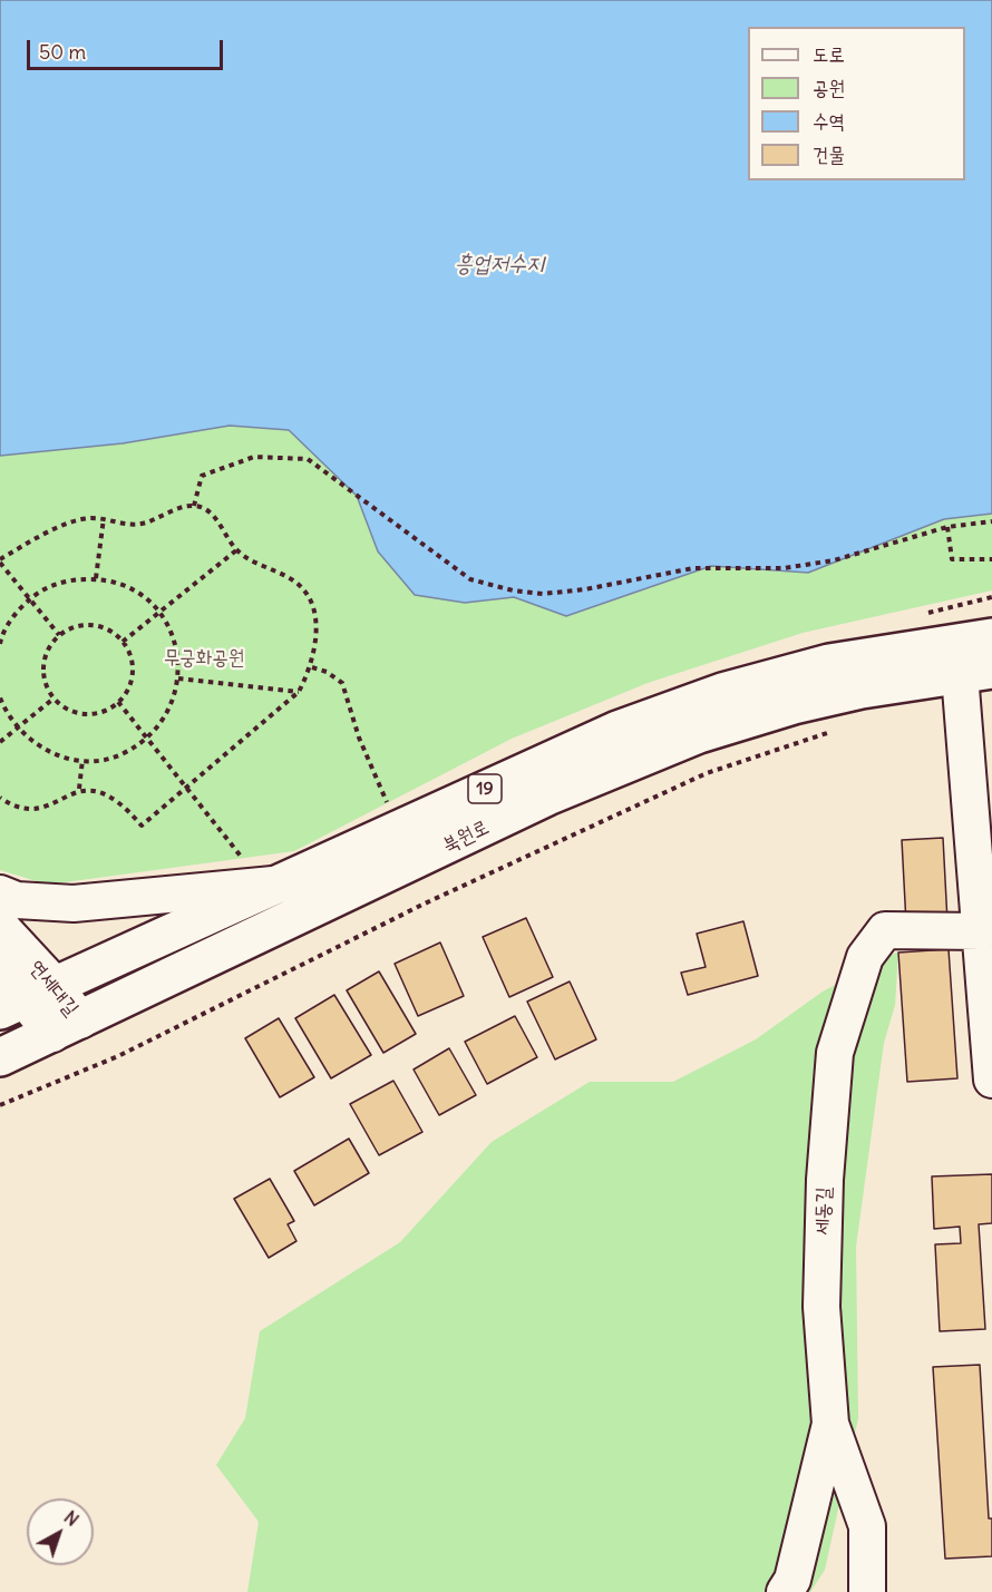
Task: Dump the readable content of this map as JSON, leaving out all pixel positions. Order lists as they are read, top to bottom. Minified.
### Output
{"streets":{"main road":["19","북원로"],"street":["연세대길","세동길"]},"crossings":[["북원로","연세대길"]],"water":["흥업저수지"],"parks":["무궁화공원"],"legend":["도로","공원","수역","건물"],"scale_bar":"50 m","north":"top right"}
